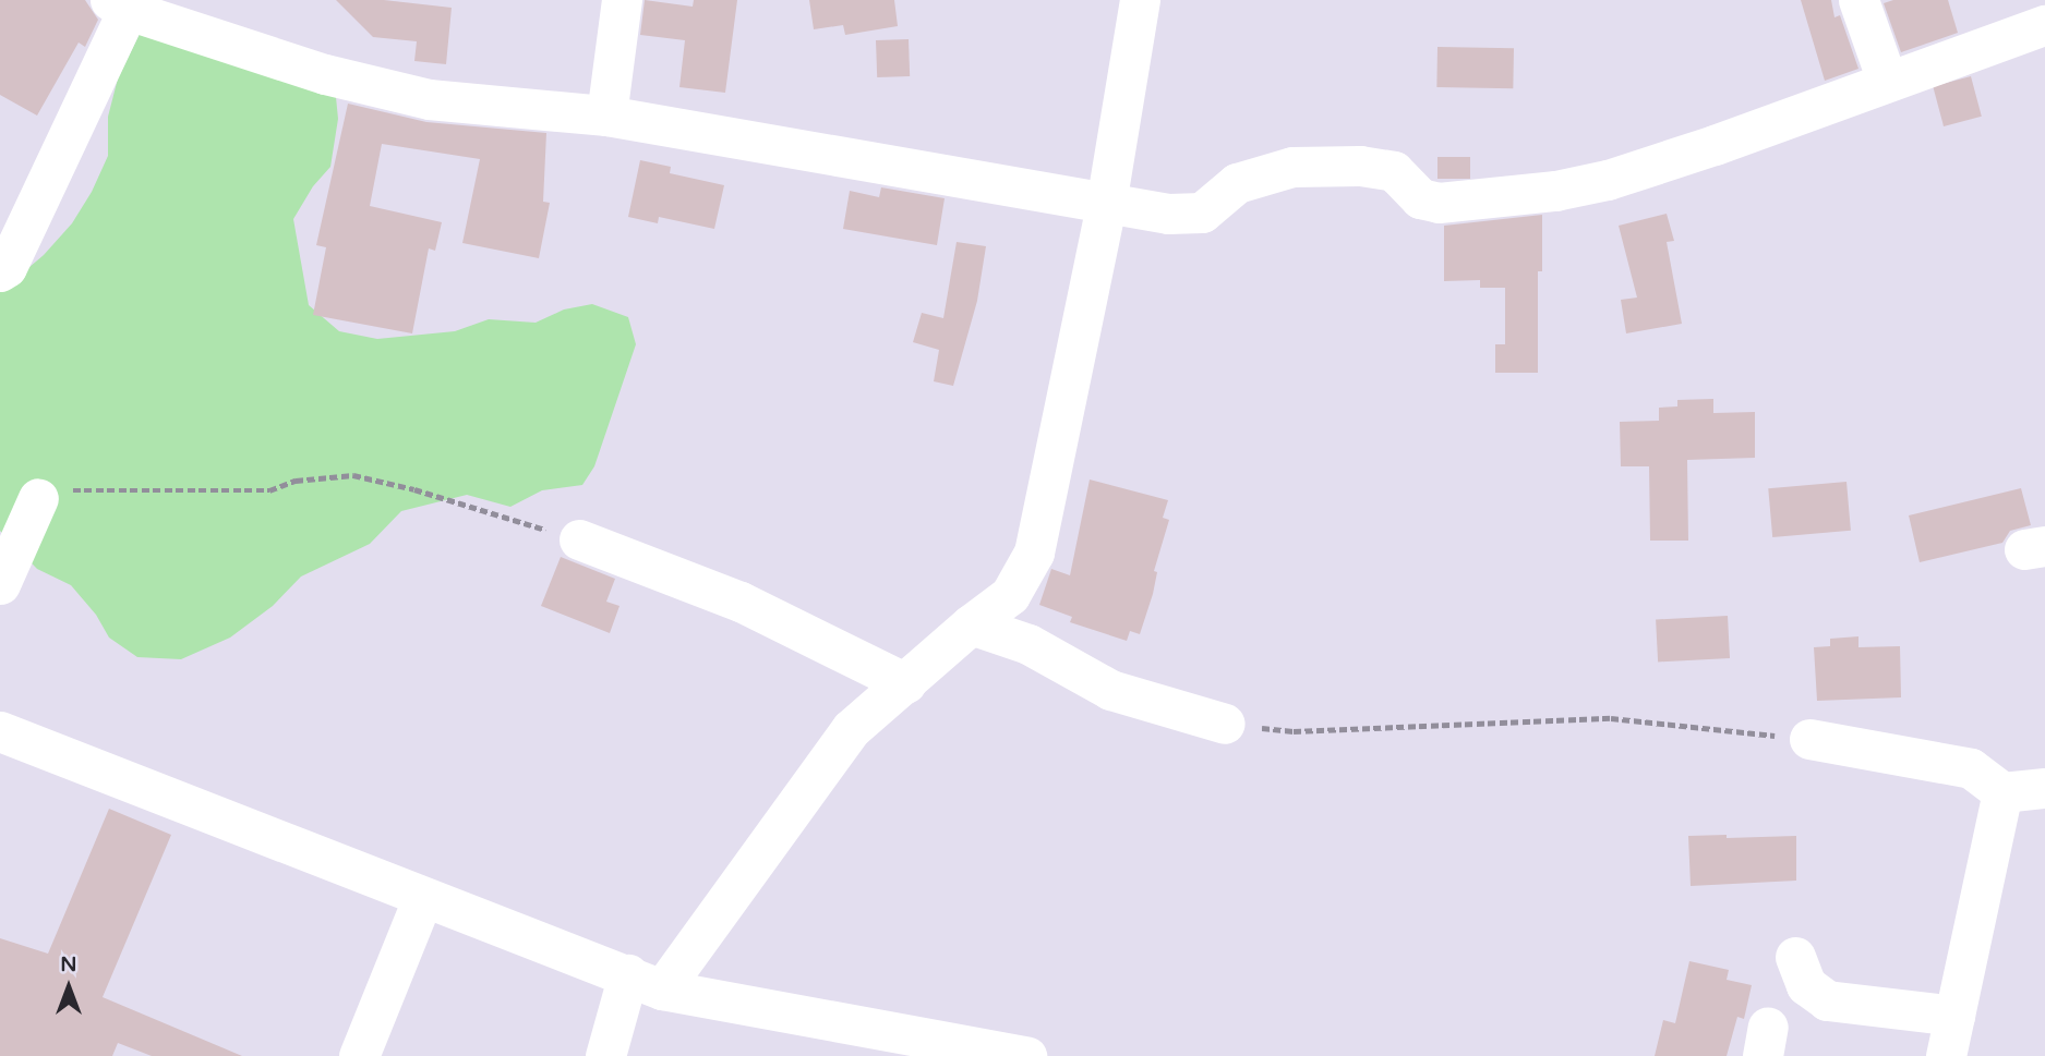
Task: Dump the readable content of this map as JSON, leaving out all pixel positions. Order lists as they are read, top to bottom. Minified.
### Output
{"north":"top"}
